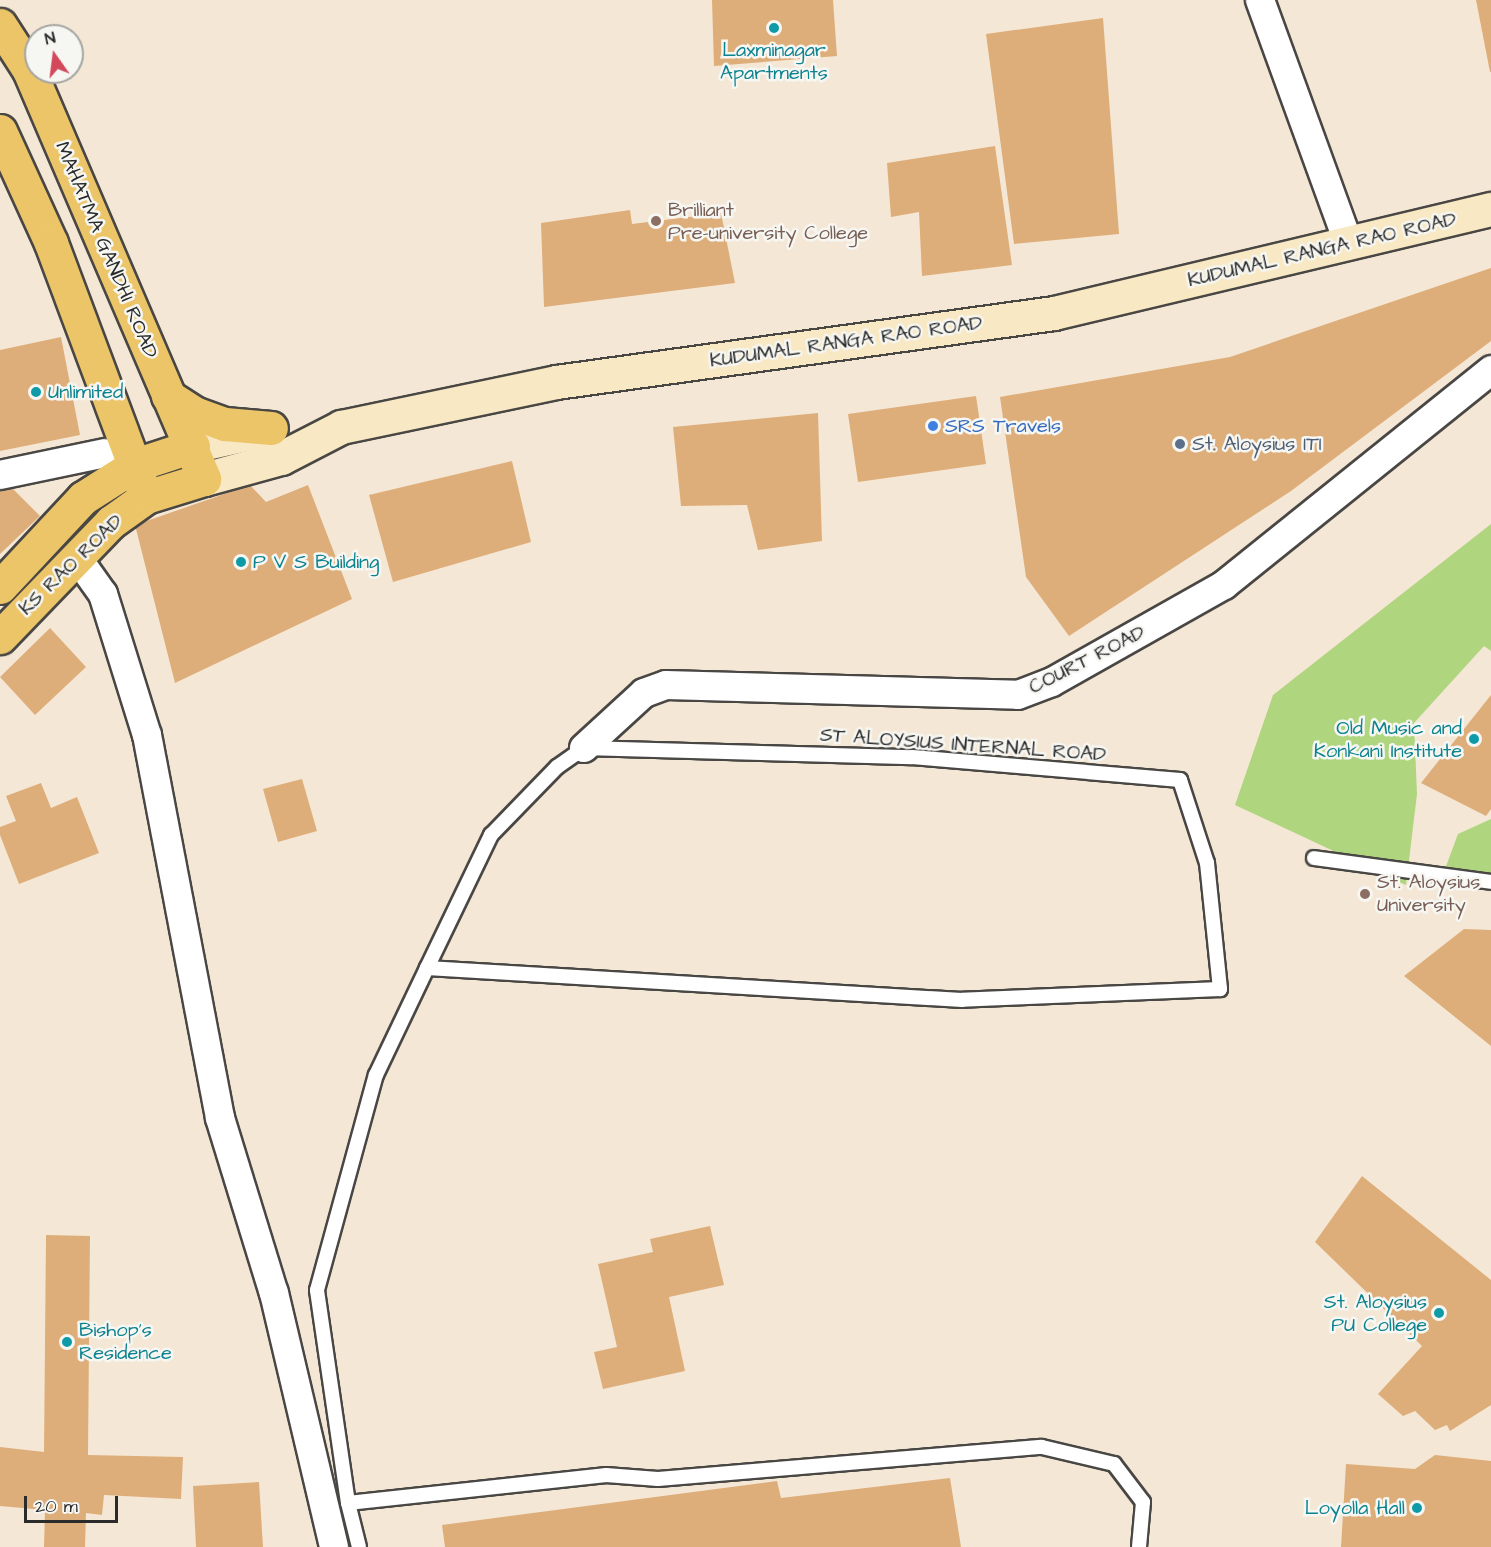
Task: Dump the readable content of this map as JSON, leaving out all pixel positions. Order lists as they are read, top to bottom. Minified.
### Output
{"streets":{"main road":["MAHATMA GANDHI ROAD","KUDUMAL RANGA RAO ROAD","KS RAO ROAD"],"street":["COURT ROAD"],"lane":["ST ALOYSIUS INTERNAL ROAD"]},"crossings":[["MAHATMA GANDHI ROAD","KUDUMAL RANGA RAO ROAD"],["MAHATMA GANDHI ROAD","KS RAO ROAD"],["KUDUMAL RANGA RAO ROAD","KS RAO ROAD"],["COURT ROAD","ST ALOYSIUS INTERNAL ROAD"]],"places":["Laxminagar Apartments","Brilliant Pre-university College","Unlimited","SRS Travels","St. Aloysius ITI","P V S Building","Old Music and Konkani Institute","St. Aloysius University","St. Aloysius PU College","Bishop's Residence","Loyolla Hall"],"scale_bar":"20 m","north":"top"}
